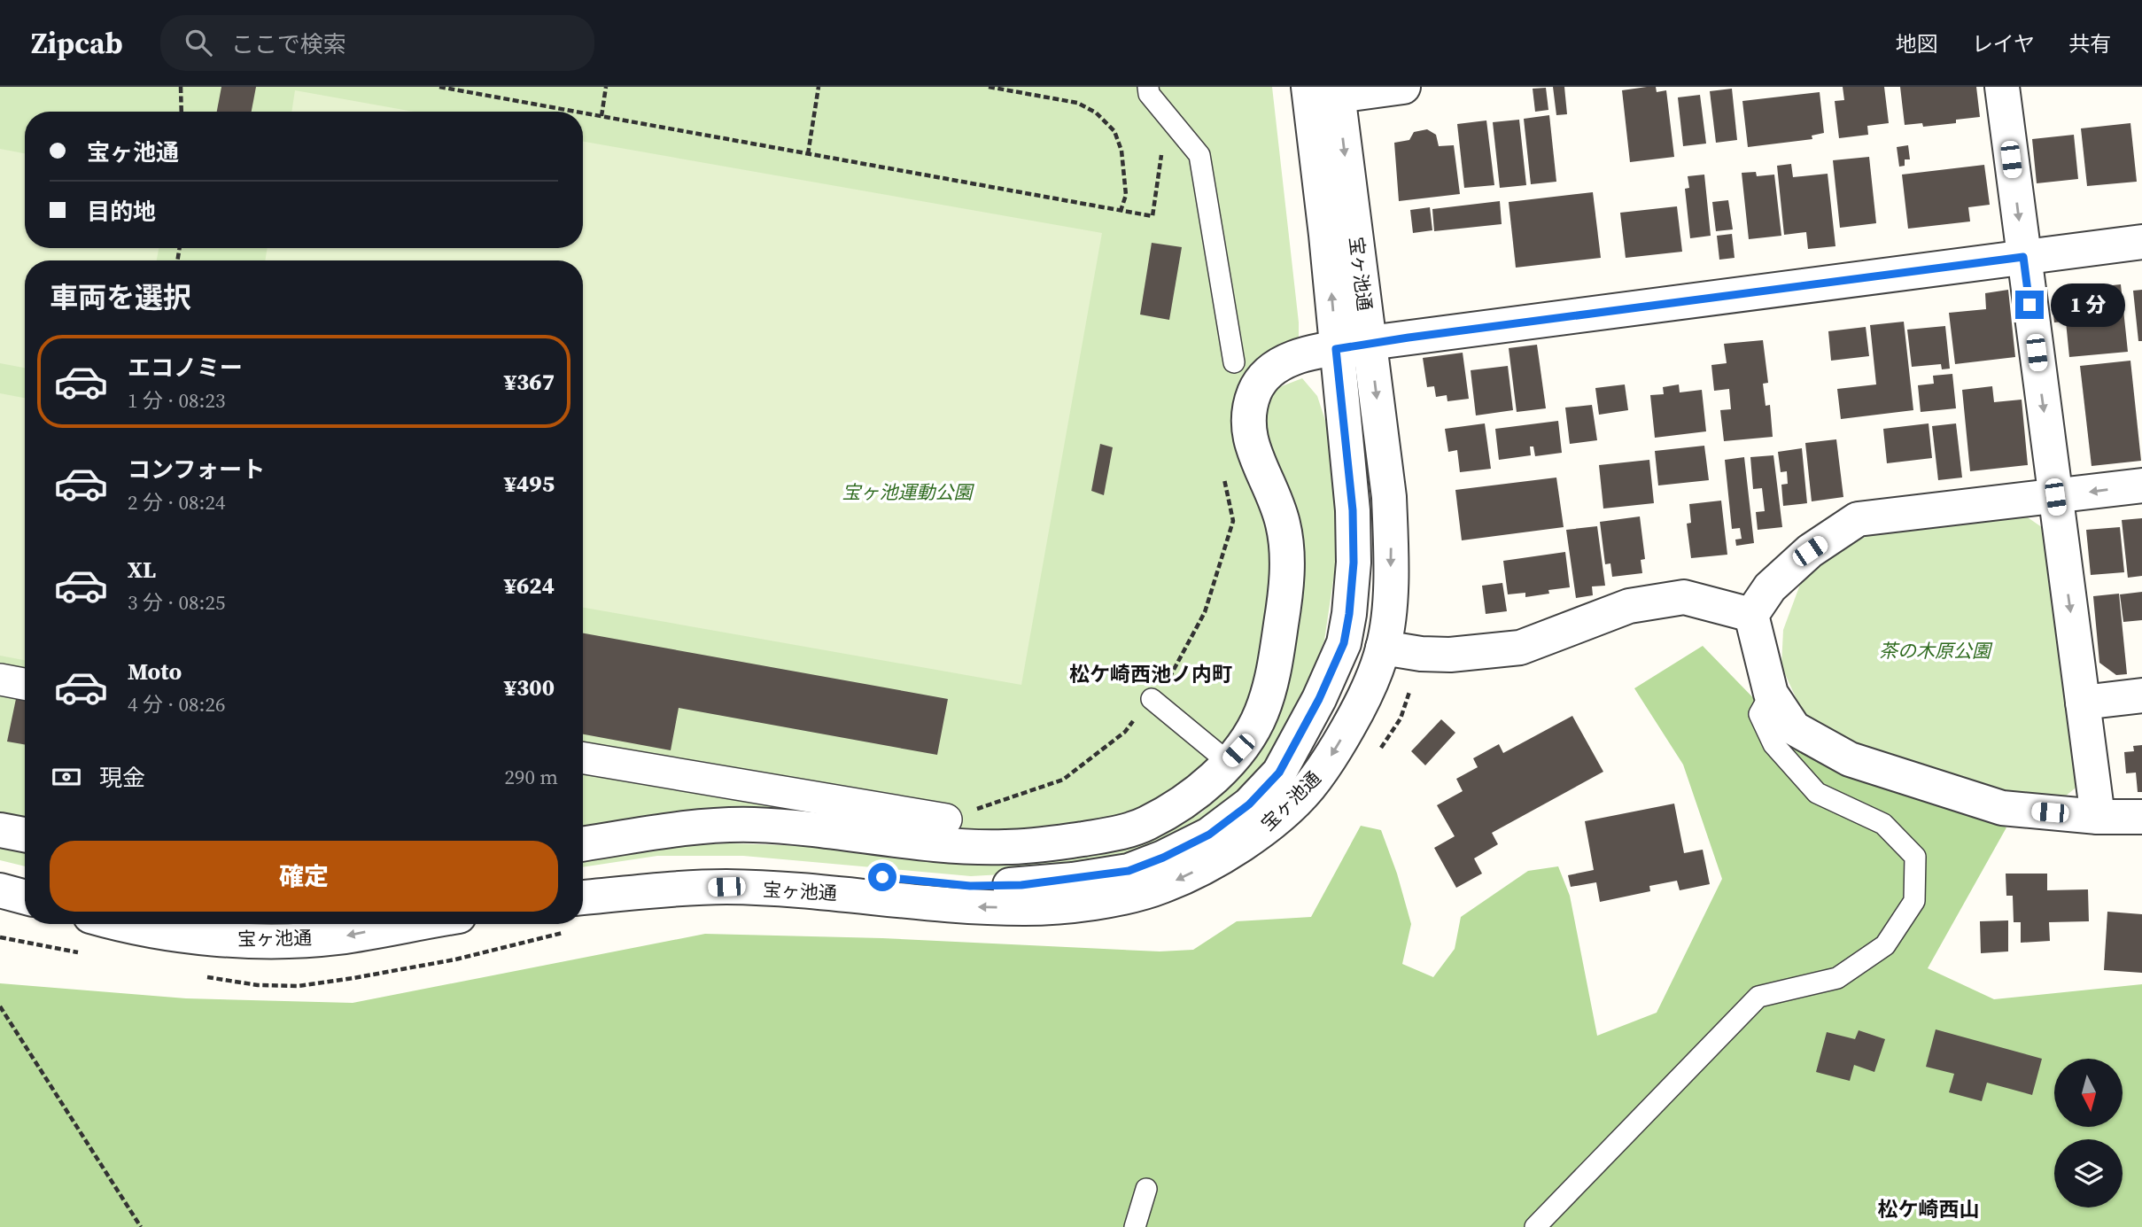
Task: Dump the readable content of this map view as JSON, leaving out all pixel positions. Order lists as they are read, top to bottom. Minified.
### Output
{"streets":{"street":["宝ヶ池通"]},"districts":["松ケ崎西池ノ内町","松ケ崎西山"],"parks":["宝ヶ池運動公園","茶の木原公園"],"north":"bottom","page":{"header":"Zipcab","search":"ここで検索","nav":["地図","レイヤ","共有"],"banner":["宝ヶ池通","目的地"],"heading":"車両を選択","bubble":"1 分","list":[{"name":"エコノミー","note":"1 分 · 08:23","value":"¥367"},{"name":"コンフォート","note":"2 分 · 08:24","value":"¥495"},{"name":"XL","note":"3 分 · 08:25","value":"¥624"},{"name":"Moto","note":"4 分 · 08:26","value":"¥300"}],"pay":["現金","290 m"],"buttons":"確定"}}
